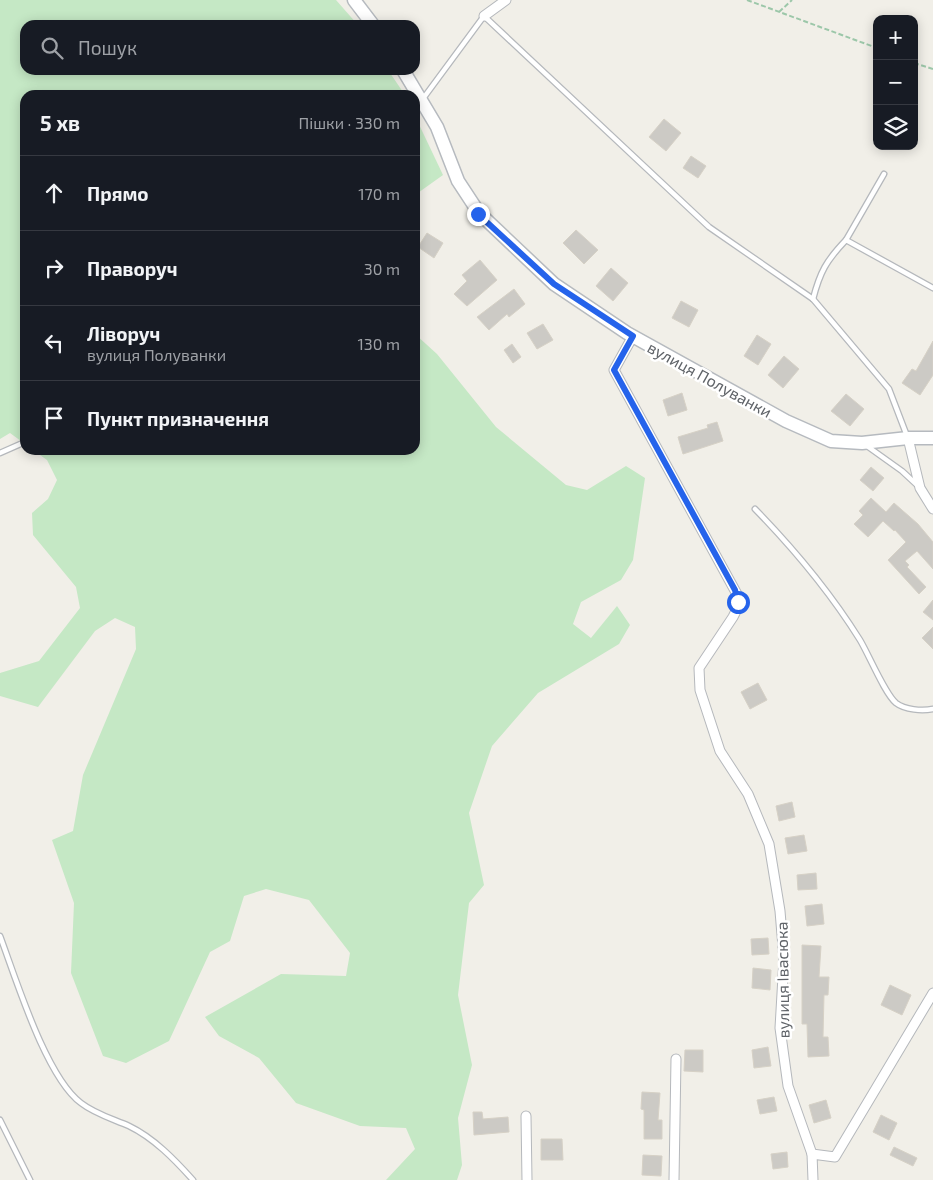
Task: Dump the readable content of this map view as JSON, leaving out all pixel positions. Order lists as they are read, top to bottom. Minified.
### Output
{"streets":{"street":["вулиця Полуванки","вулиця Івасюка"]},"crossings":[["вулиця Полуванки","вулиця Івасюка"]],"page":{"map_buttons":["+","−"],"search":"Пошук","heading":["5 хв","Пішки · 330 m"],"list":[["Прямо","170 m"],["Праворуч","30 m"],["Ліворуч","вулиця Полуванки","130 m"],"Пункт призначення"]}}
